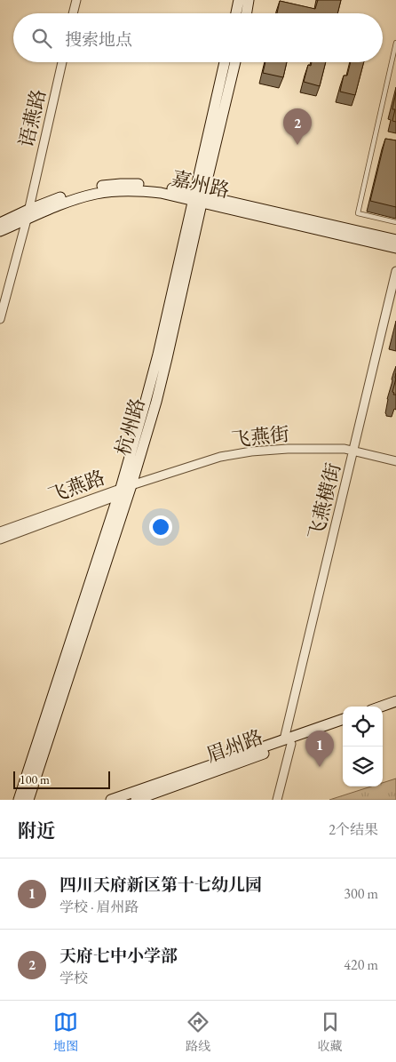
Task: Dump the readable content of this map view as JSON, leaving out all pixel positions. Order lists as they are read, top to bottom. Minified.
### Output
{"streets":{"main road":["嘉州路","杭州路","眉州路"],"street":["语燕路","飞燕街","飞燕路","飞燕横街"]},"crossings":[["嘉州路","杭州路"],["杭州路","飞燕街"],["杭州路","飞燕路"],["飞燕街","飞燕路"],["飞燕街","飞燕横街"],["飞燕横街","眉州路"]],"scale_bar":"100 m","page":{"search":"搜索地点","pins":["2","1"],"scale":"100 m","heading":["附近","2个结果"],"list":[{"mark":"1","name":"四川天府新区第十七幼儿园","note":"学校 · 眉州路","value":"300 m"},{"mark":"2","name":"天府七中小学部","note":"学校","value":"420 m"}],"nav":["地图","路线","收藏"]}}
